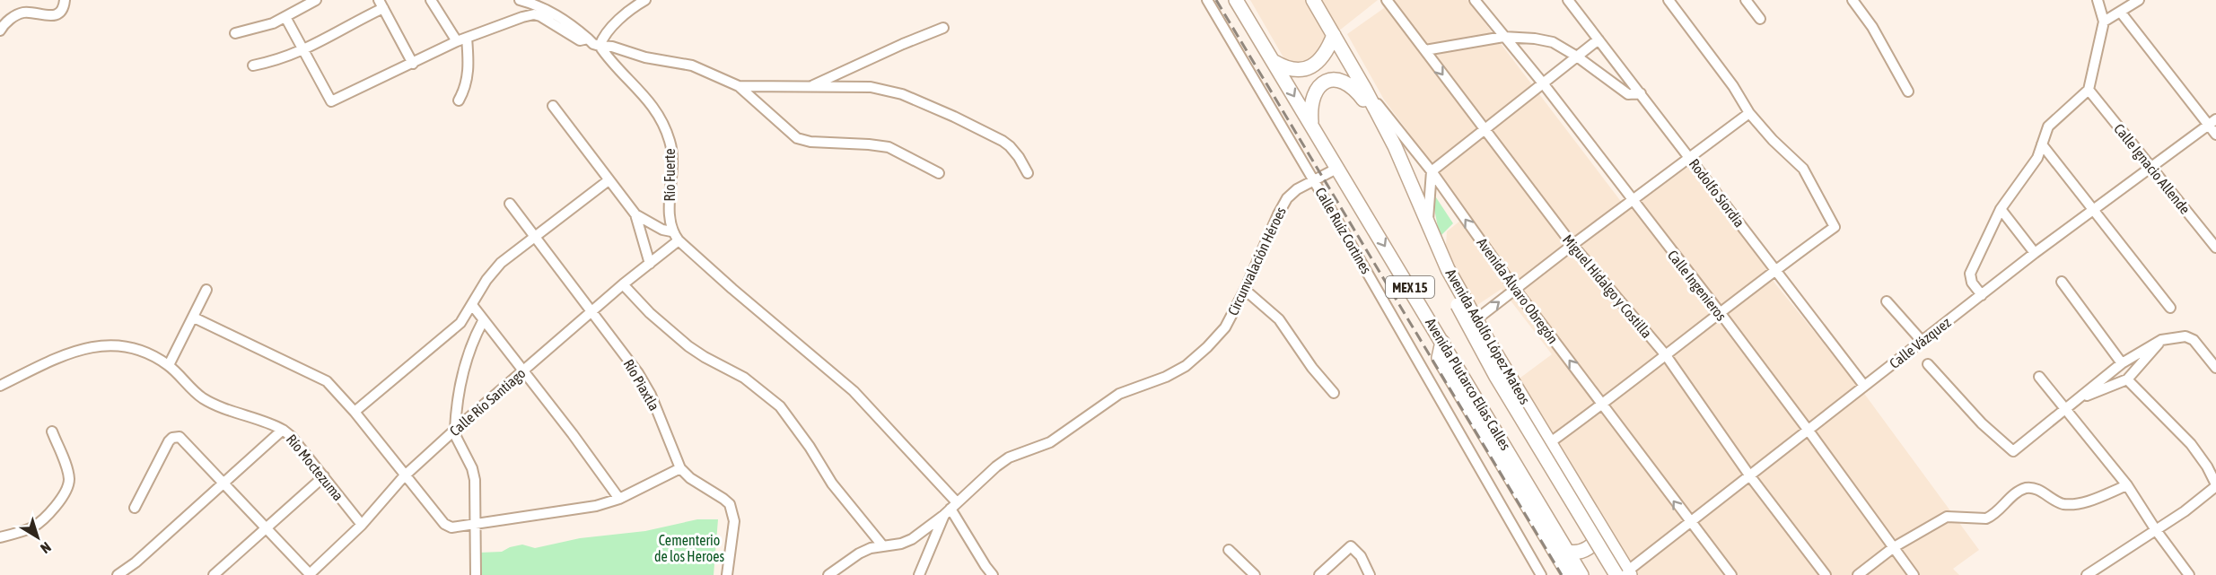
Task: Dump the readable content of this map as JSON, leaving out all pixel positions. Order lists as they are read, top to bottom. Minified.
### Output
{"streets":{"highway":["MEX 15","Avenida Álvaro Obregón","Avenida Adolfo López Mateos","Avenida Plutarco Elías Calles"],"street":["Calle Ignacio Allende","Río Fuerte","Rodolfo Siordia","Calle Ruíz Cortines","Circunvalación Héroes","Calle Ingenieros","Miguel Hidalgo y Costilla","Calle Vázquez","Río Piaxtla","Calle Río Santiago","Río Moctezuma"]},"crossings":[["Calle Ignacio Allende","Calle Vázquez"],["Rodolfo Siordia","Calle Vázquez"],["Calle Ruíz Cortines","Circunvalación Héroes"],["Circunvalación Héroes","Avenida Plutarco Elías Calles"],["Calle Ingenieros","Calle Vázquez"],["Miguel Hidalgo y Costilla","Calle Vázquez"],["Avenida Álvaro Obregón","Avenida Adolfo López Mateos"],["Avenida Álvaro Obregón","Calle Vázquez"],["Avenida Adolfo López Mateos","Calle Vázquez"],["Río Piaxtla","Calle Río Santiago"],["Calle Río Santiago","Río Moctezuma"]],"one_way":["Avenida Plutarco Elías Calles"],"parks":["Cementerio de los Heroes"],"north":"bottom right"}
